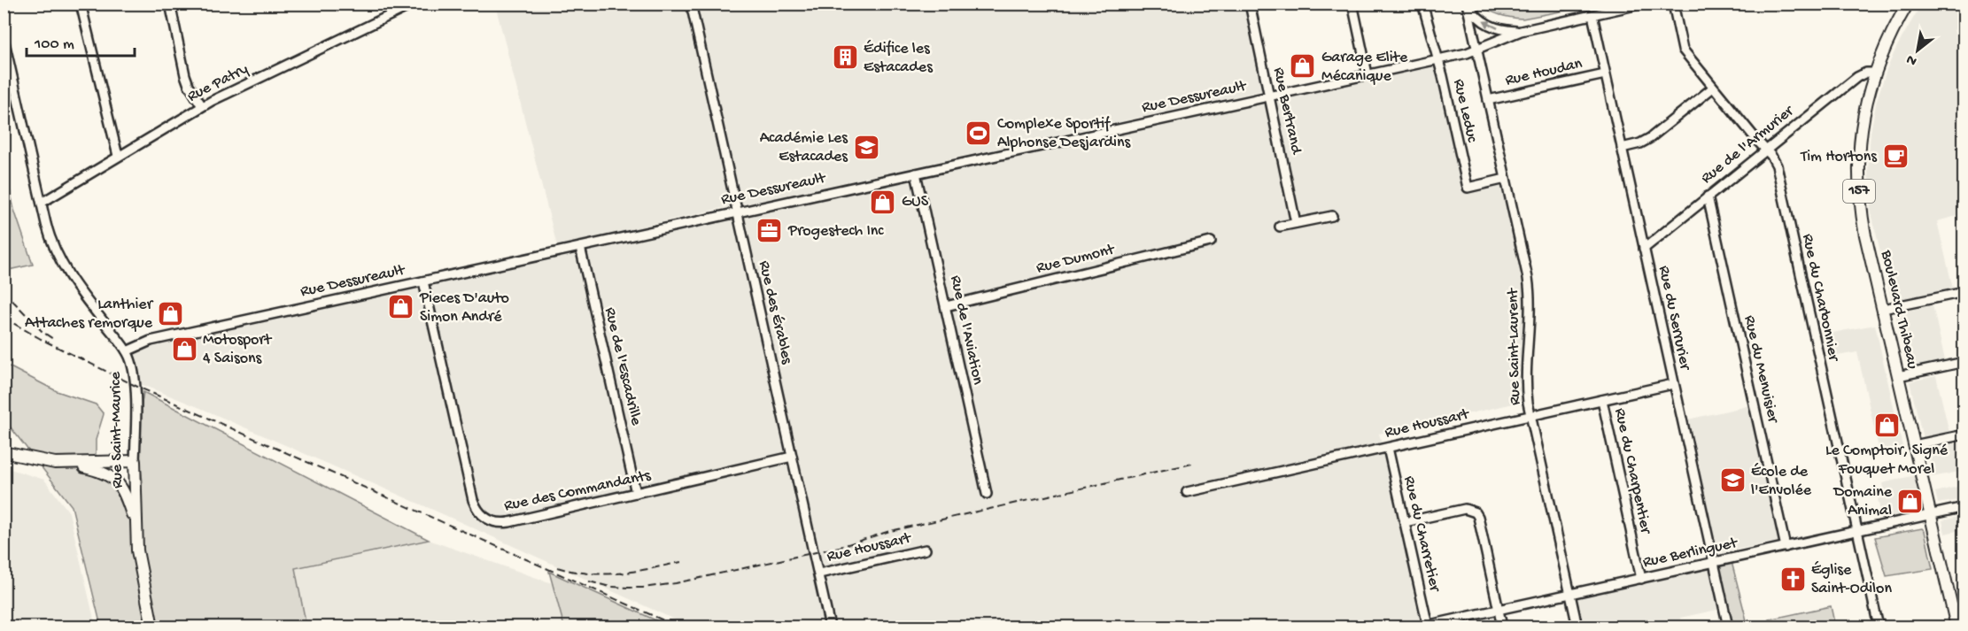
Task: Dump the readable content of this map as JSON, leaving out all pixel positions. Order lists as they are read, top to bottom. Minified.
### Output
{"streets":{"main road":["157","Boulevard Thibeau","Rue Saint-Maurice"],"street":["Rue Houdan","Rue Patry","Rue Dessureault","Rue Bertrand","Rue Leduc","Rue de l'Armurier","Rue Dumont","Rue du Charbonnier","Rue des Érables","Rue du Serrurier","Rue de l'Aviation","Rue Saint-Laurent","Rue de l'Escadrille","Rue du Menuisier","Rue Houssart","Rue du Charpentier","Rue des Commandants","Rue du Charretier","Rue Berlinguet"]},"crossings":[["Rue Houdan","Rue du Serrurier"],["Rue Houdan","Rue Saint-Laurent"],["Rue Patry","Rue Saint-Maurice"],["Rue Dessureault","Rue Bertrand"],["Rue Dessureault","Rue Leduc"],["Rue Dessureault","Rue des Érables"],["Rue Dessureault","Rue du Serrurier"],["Rue Dessureault","Rue de l'Aviation"],["Rue Dessureault","Rue Saint-Laurent"],["Rue Dessureault","Rue de l'Escadrille"],["Rue Dessureault","Rue Saint-Maurice"],["Rue Dessureault","Rue des Commandants"],["Rue Leduc","Rue Saint-Laurent"],["Rue de l'Armurier","Rue du Charbonnier"],["Rue de l'Armurier","Boulevard Thibeau"],["Rue de l'Armurier","Rue du Serrurier"],["Rue de l'Armurier","Rue du Menuisier"],["Rue Dumont","Rue de l'Aviation"],["Rue du Charbonnier","Rue Berlinguet"],["Boulevard Thibeau","Rue Berlinguet"],["Rue des Érables","Rue Houssart"],["Rue des Érables","Rue des Commandants"],["Rue du Serrurier","Rue Houssart"],["Rue du Serrurier","Rue Berlinguet"],["Rue Saint-Laurent","Rue Houssart"],["Rue Saint-Laurent","Rue Berlinguet"],["Rue de l'Escadrille","Rue des Commandants"],["Rue du Menuisier","Rue Berlinguet"],["Rue Houssart","Rue du Charpentier"],["Rue Houssart","Rue du Charretier"],["Rue du Charpentier","Rue Berlinguet"],["Rue du Charretier","Rue Berlinguet"]],"places":{"building":["Édifice les Estacades"],"shop":["Garage Elite Mécanique","GUS","Pieces D'auto Simon André","Lanthier Attaches remorque","Motosport 4 Saisons","Le Comptoir, Signé Fouquet Morel","Domaine Animal"],"sports":["Complexe Sportif Alphonse Desjardins"],"school or university":["Académie Les Estacades","École de l'Envolée"],"cafe":["Tim Hortons"],"office":["Progestech Inc"],"church":["Église Saint-Odilon"]},"scale_bar":"100 m","north":"bottom left"}
